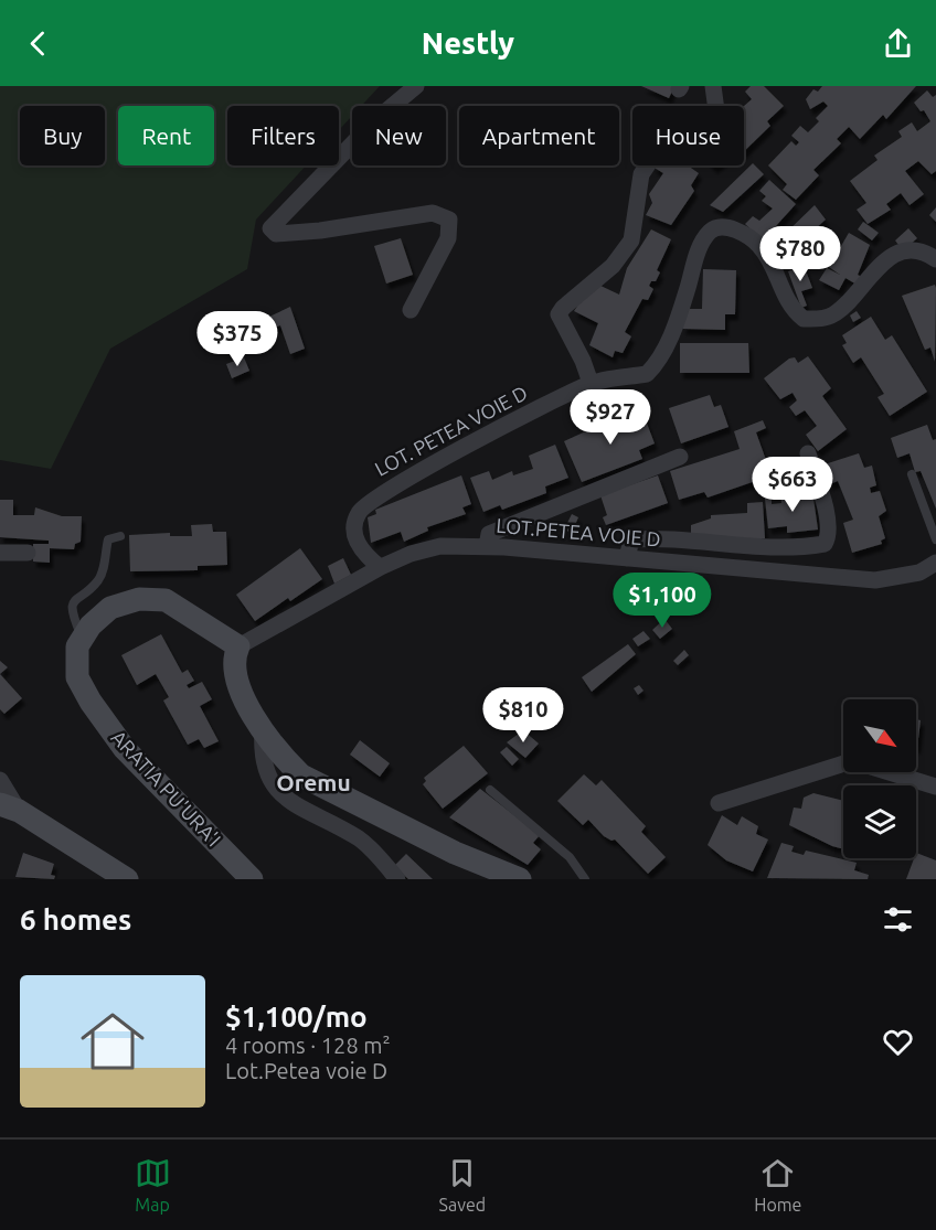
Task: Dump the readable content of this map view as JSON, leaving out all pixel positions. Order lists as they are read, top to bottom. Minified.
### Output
{"streets":{"main road":["ARATIA PU'URA'I"],"street":["LOT. PETEA VOIE D","LOT.PETEA VOIE D"]},"crossings":[["LOT. PETEA VOIE D","LOT.PETEA VOIE D"],["LOT.PETEA VOIE D","ARATIA PU'URA'I"]],"districts":["Oremu"],"north":"bottom right","page":{"header":"Nestly","chip":["Buy","Rent","Filters","New","Apartment","House"],"price":["$780","$375","$927","$663","$1,100","$810"],"heading":"6 homes","list":[{"name":"$1,100/mo","note":"4 rooms · 128 m² · Lot.Petea voie D"}],"tabs":["Map","Saved","Home"]}}
